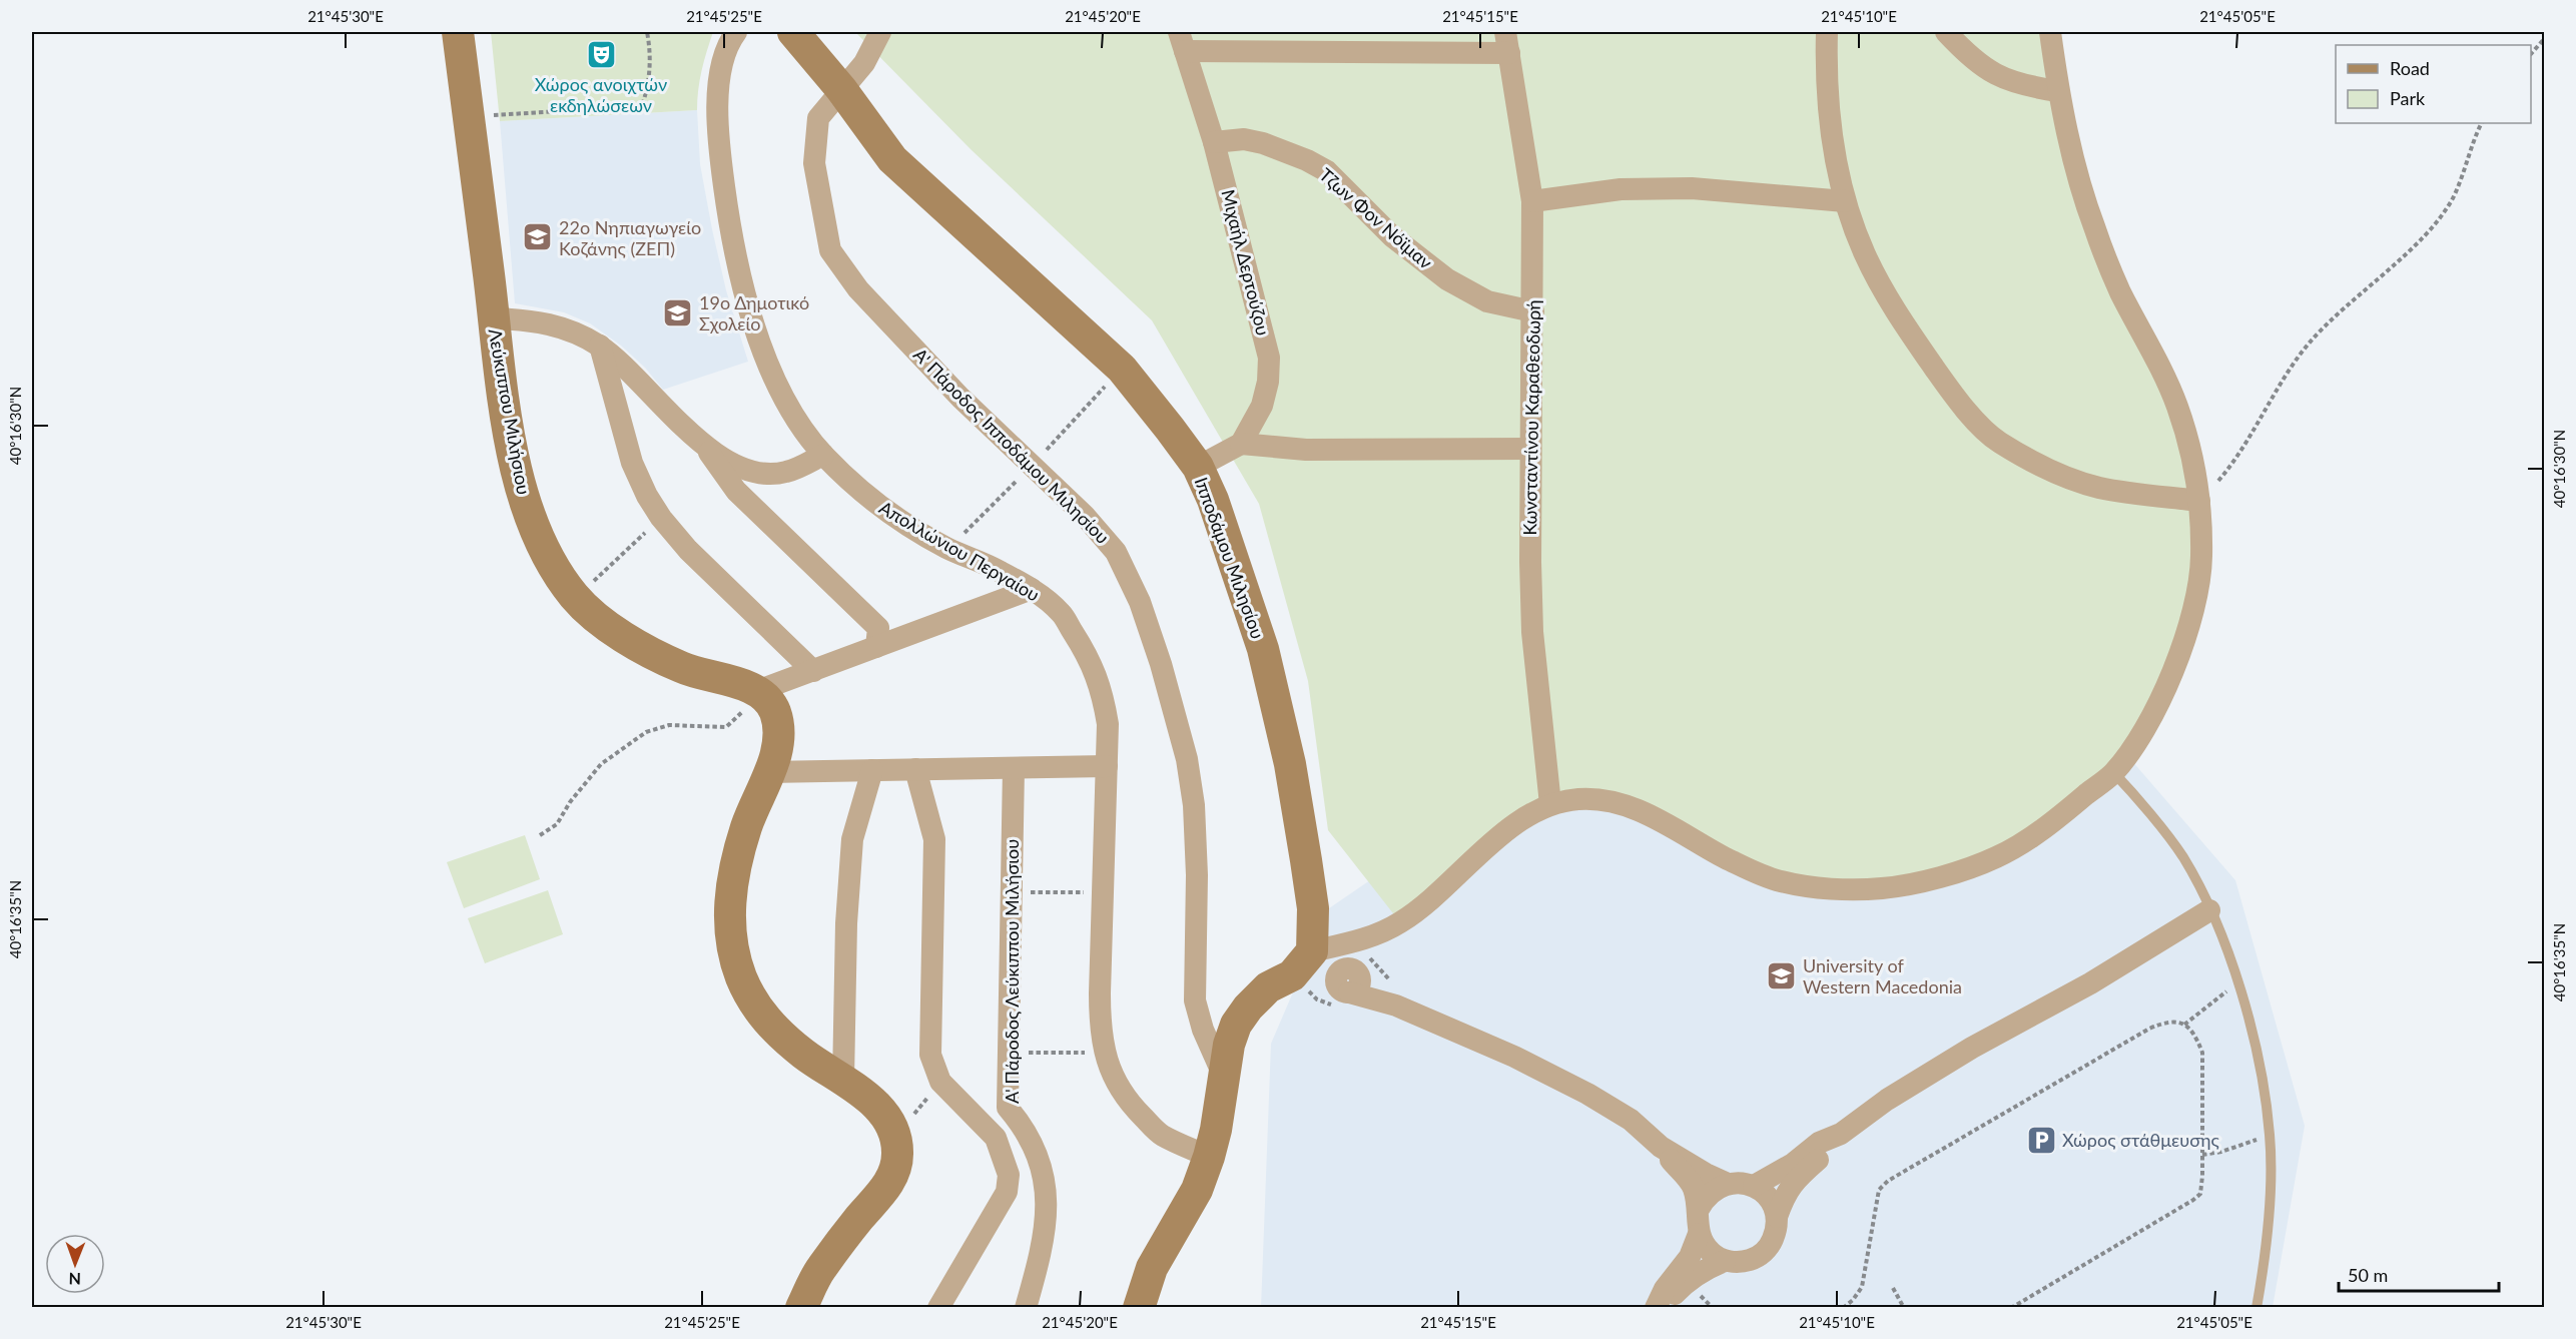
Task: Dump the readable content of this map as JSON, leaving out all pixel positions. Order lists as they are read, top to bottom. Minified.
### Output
{"streets":{"street":["Τζων Φον Νόϊμαν","Μιχαήλ Δερτούζου","Λεύκιππου Μιλήσιου","Κωνσταντίνου Καραθεοδωρή","Α' Πάροδος Ιπποδάμου Μιλησίου","Απολλώνιου Περγαίου","Ιπποδάμου Μιλησίου","Α' Πάροδος Λεύκιππου Μιλήσιου"]},"crossings":[["Τζων Φον Νόϊμαν","Μιχαήλ Δερτούζου"],["Τζων Φον Νόϊμαν","Κωνσταντίνου Καραθεοδωρή"],["Α' Πάροδος Ιπποδάμου Μιλησίου","Ιπποδάμου Μιλησίου"]],"places":{"theatre":["Χώρος ανοιχτών εκδηλώσεων"],"school or university":["22ο Νηπιαγωγείο Κοζάνης (ΖΕΠ)","19ο Δημοτικό Σχολείο","University of Western Macedonia"],"parking":["Χώρος στάθμευσης"]},"legend":["Road","Park"],"scale_bar":"50 m","north":"bottom","coordinates":["21°45'30\"E","21°45'25\"E","21°45'20\"E","21°45'15\"E","21°45'10\"E","21°45'05\"E","40°16'30\"N","40°16'35\"N"]}
